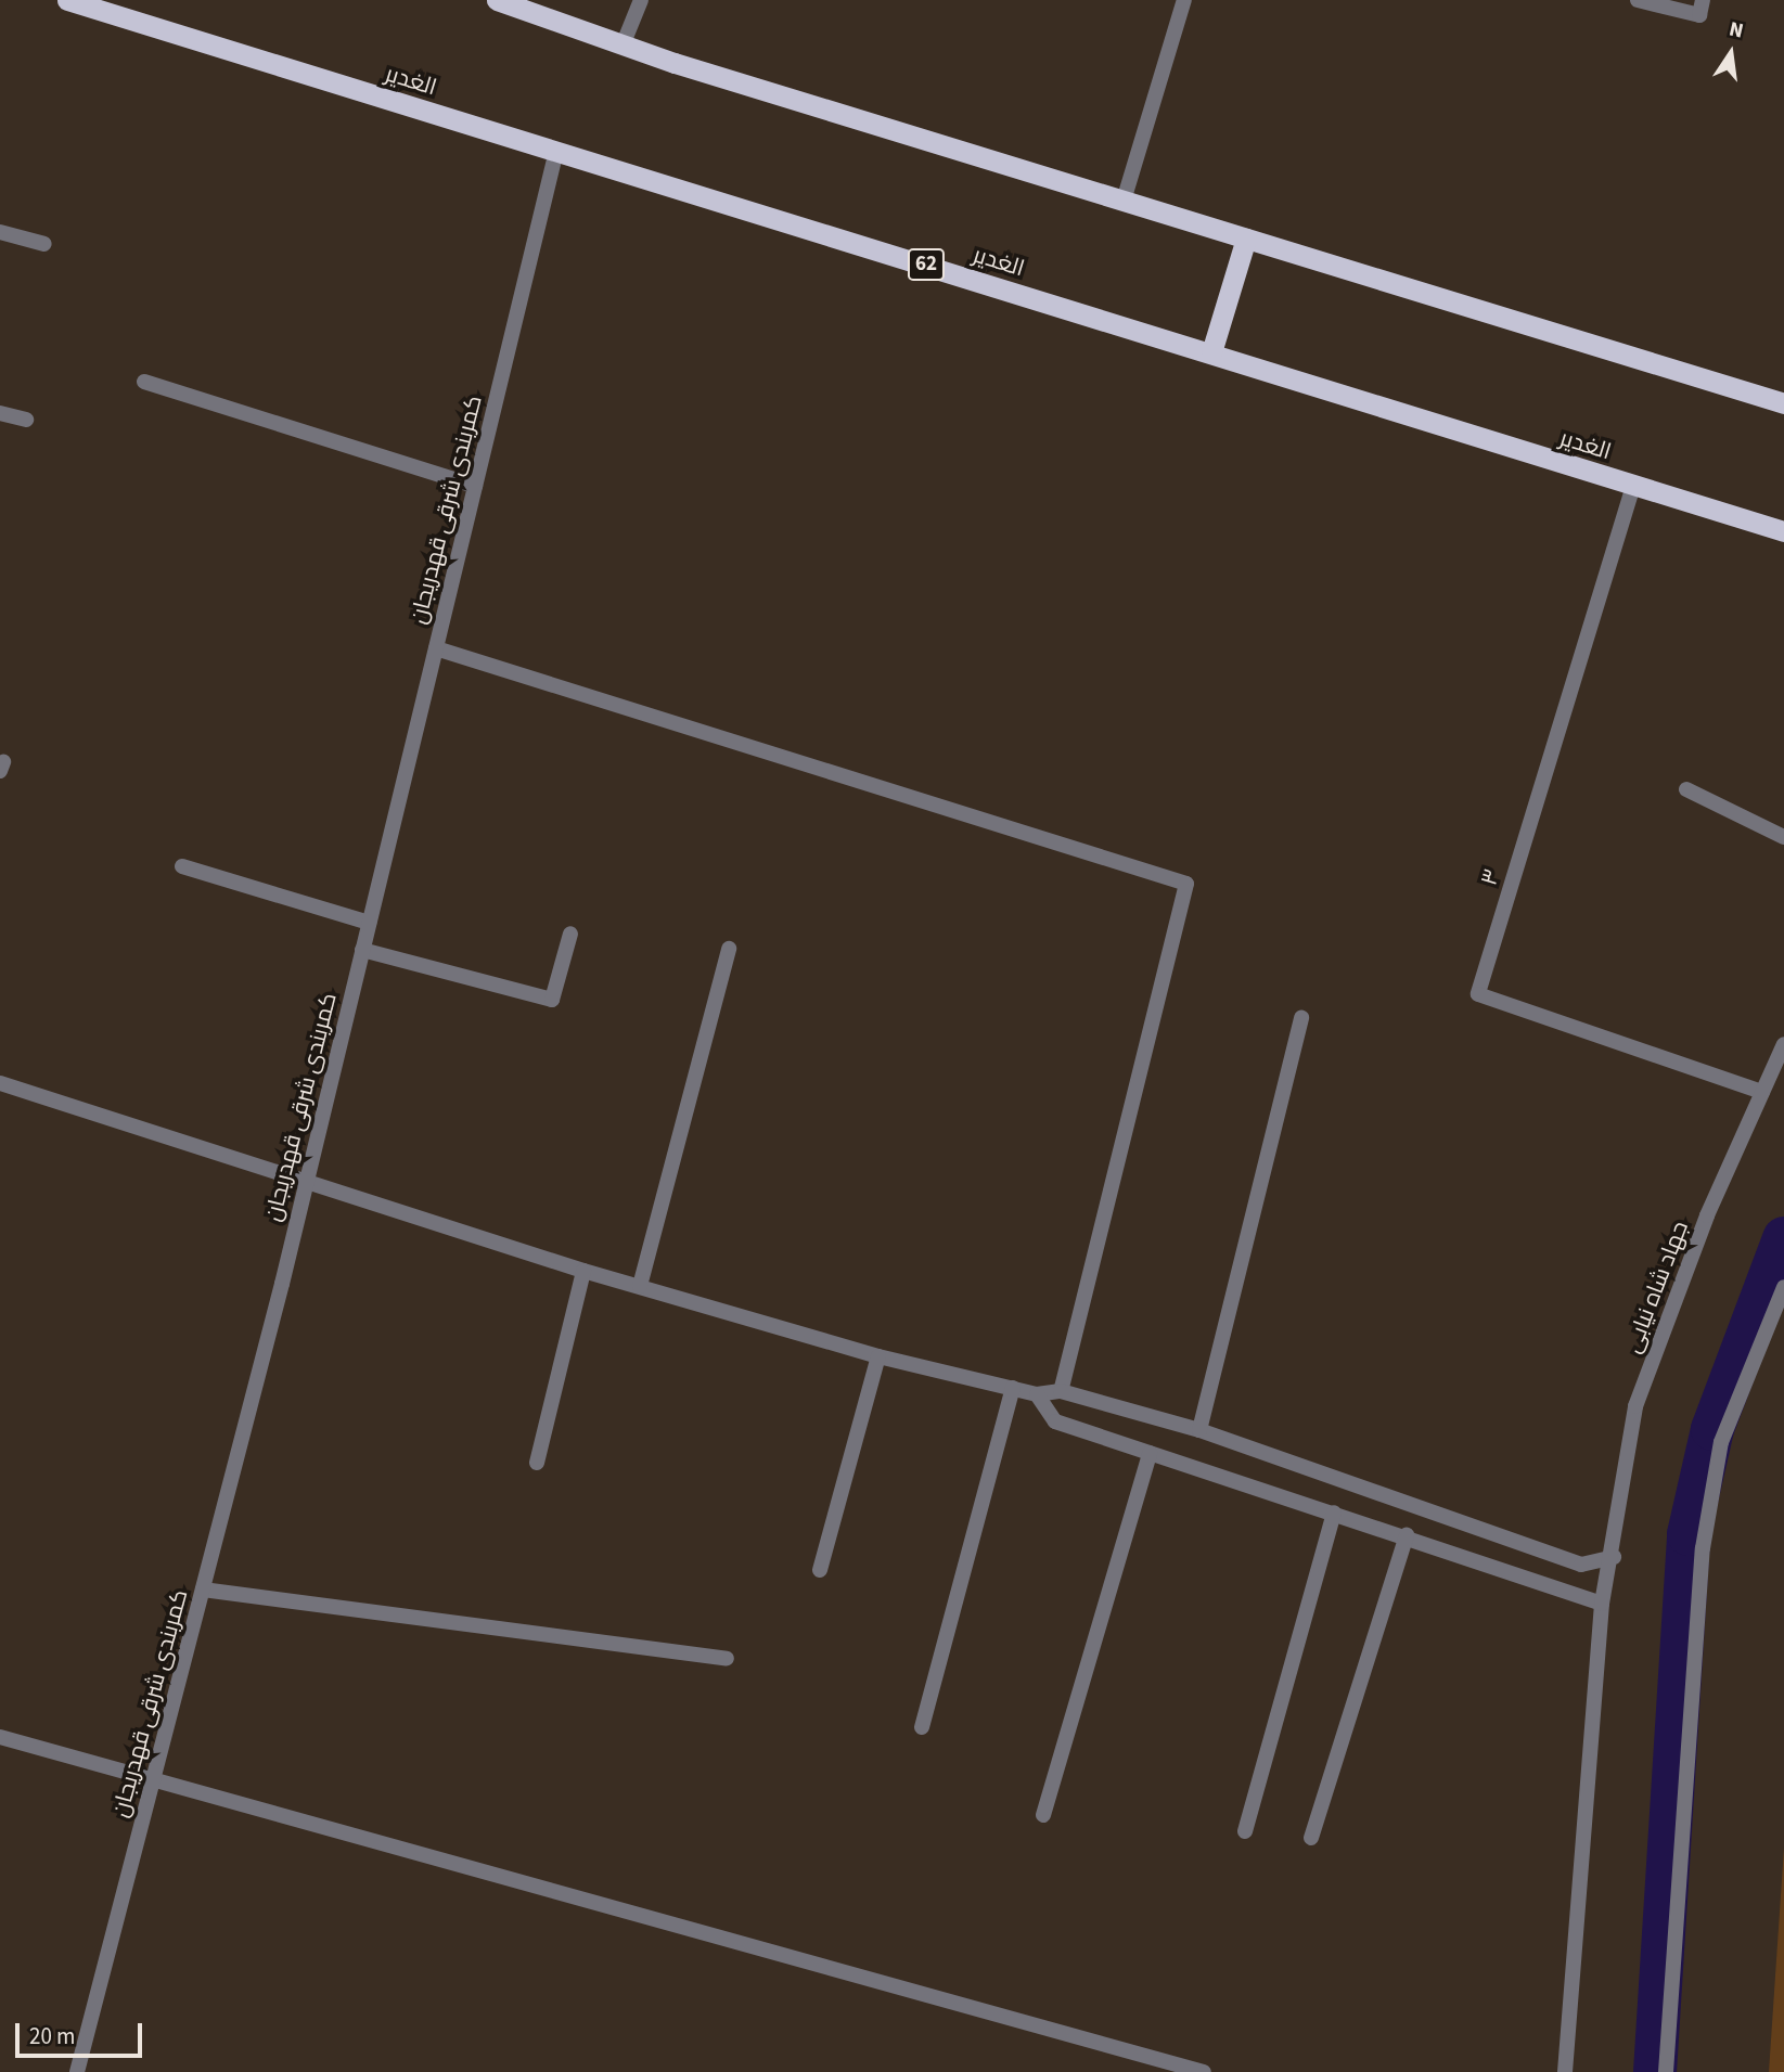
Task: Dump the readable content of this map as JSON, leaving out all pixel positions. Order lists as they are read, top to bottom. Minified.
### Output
{"streets":{"highway":["الغدیر","62"],"street":["کمربندی شرقی قهدریجان","۳","جهاد شاه نیابی"]},"crossings":[["الغدیر","کمربندی شرقی قهدریجان"],["الغدیر","۳"],["۳","جهاد شاه نیابی"]],"scale_bar":"20 m","north":"top"}
